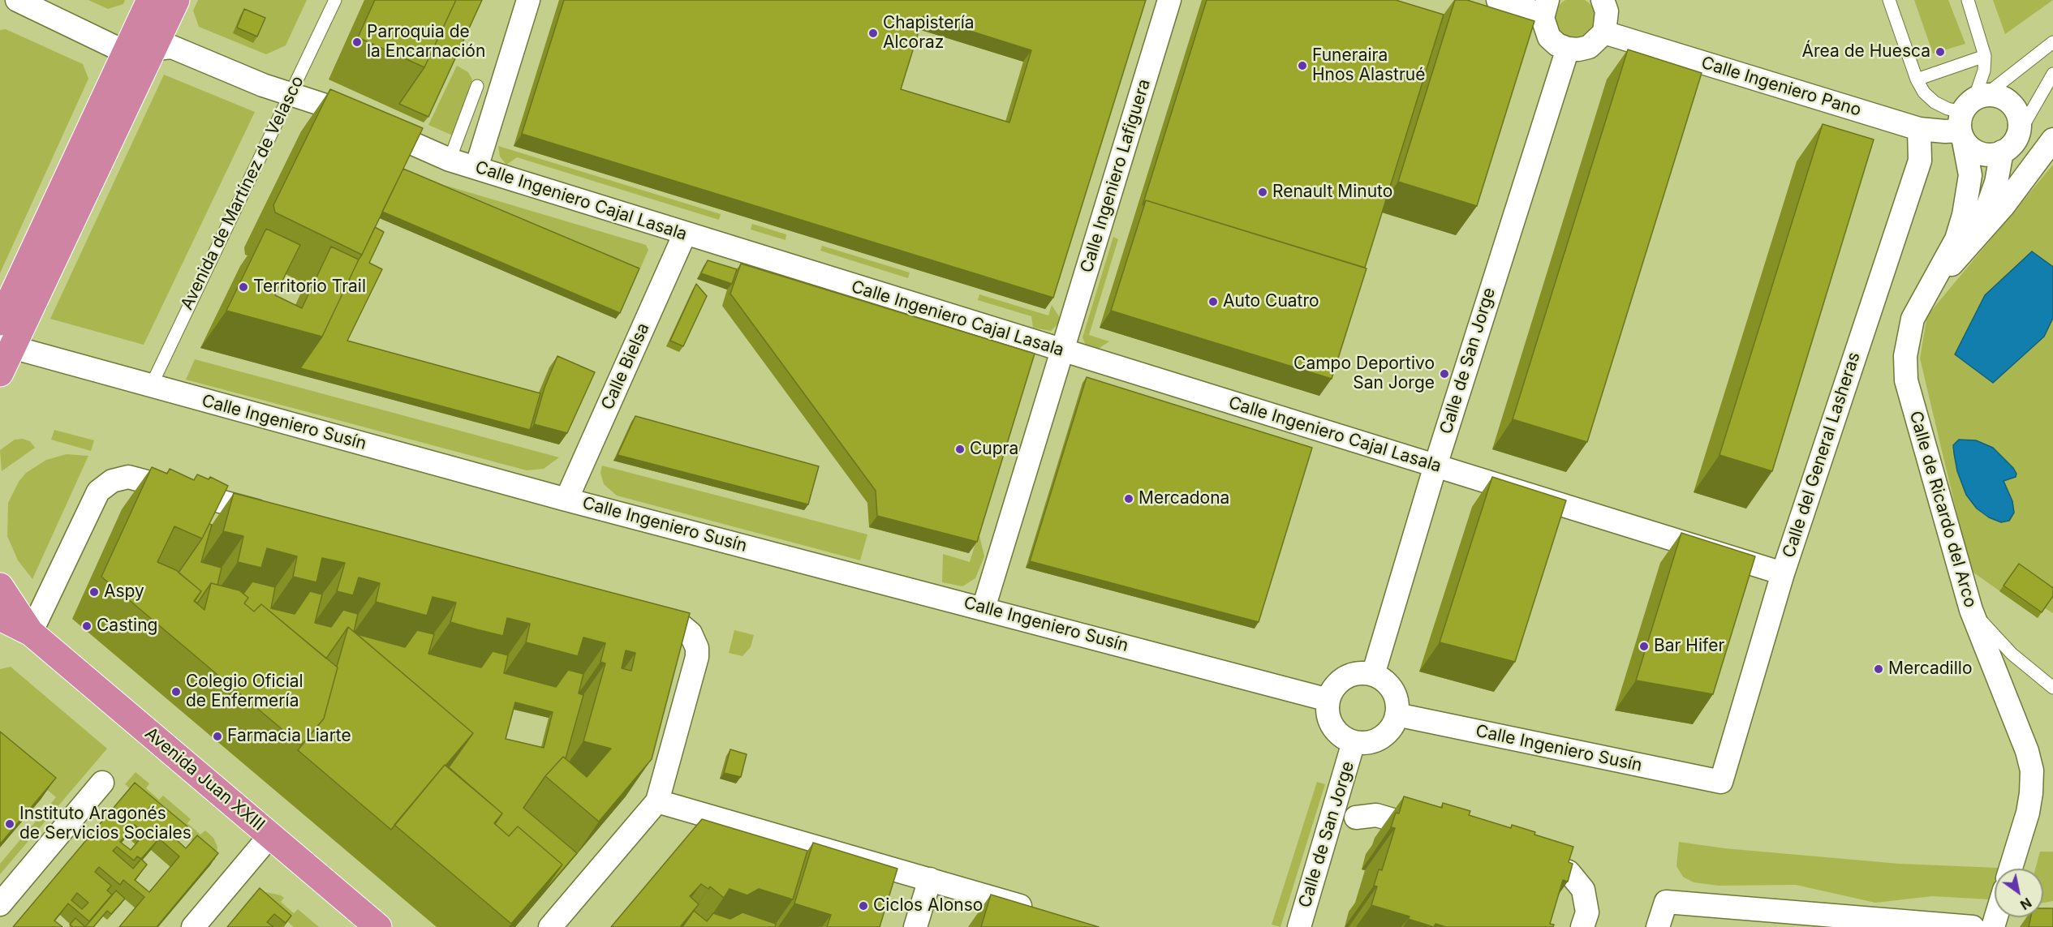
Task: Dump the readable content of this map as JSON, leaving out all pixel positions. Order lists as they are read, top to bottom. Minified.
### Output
{"streets":{"highway":["Avenida Juan XXIII"],"street":["Calle Ingeniero Pano","Calle Ingeniero Lafiguera","Calle Ingeniero Cajal Lasala","Calle de San Jorge","Calle Bielsa","Calle Ingeniero Susín","Calle del General Lasheras","Calle de Ricardo del Arco"],"lane":["Avenida de Martínez de Velasco"]},"crossings":[["Calle Ingeniero Pano","Calle del General Lasheras"],["Calle Ingeniero Pano","Calle de Ricardo del Arco"],["Calle Ingeniero Lafiguera","Calle Ingeniero Cajal Lasala"],["Calle Ingeniero Lafiguera","Calle Ingeniero Susín"],["Avenida de Martínez de Velasco","Calle Ingeniero Cajal Lasala"],["Avenida de Martínez de Velasco","Calle Ingeniero Susín"],["Calle Ingeniero Cajal Lasala","Calle de San Jorge"],["Calle Ingeniero Cajal Lasala","Calle Bielsa"],["Calle Ingeniero Cajal Lasala","Calle del General Lasheras"],["Calle de San Jorge","Calle Ingeniero Susín"],["Calle Bielsa","Calle Ingeniero Susín"],["Calle Ingeniero Susín","Calle del General Lasheras"]],"places":["Chapistería Alcoraz","Parroquia de la Encarnación","Área de Huesca","Funeraira Hnos Alastrué","Renault Minuto","Territorio Trail","Auto Cuatro","Campo Deportivo San Jorge","Cupra","Mercadona","Aspy","Casting","Bar Hifer","Mercadillo","Colegio Oficial de Enfermería","Farmacia Liarte","Instituto Aragonés de Servicios Sociales","Ciclos Alonso"],"north":"bottom right"}
